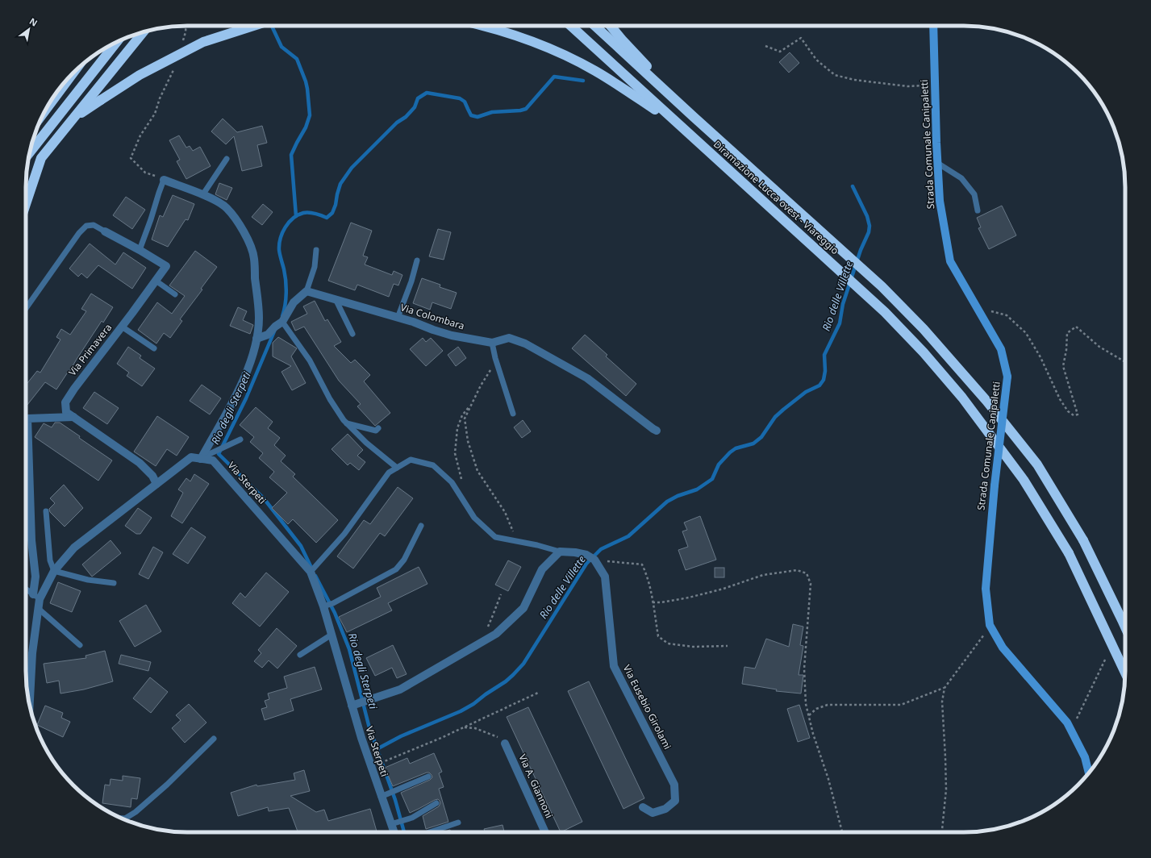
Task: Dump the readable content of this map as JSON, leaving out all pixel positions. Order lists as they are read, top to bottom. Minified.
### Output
{"streets":{"highway":["Diramazione Lucca ovest - Viareggio"],"street":["Strada Comunale Canipaletti","Via Colombara","Via Primavera","Via Sterpeti","Via Eusebio Girolami","Via A. Giannoni"]},"crossings":[["Via Primavera","Via Sterpeti"]],"water":["Rio delle Villette","Rio degli Sterpeti"],"north":"top right"}
